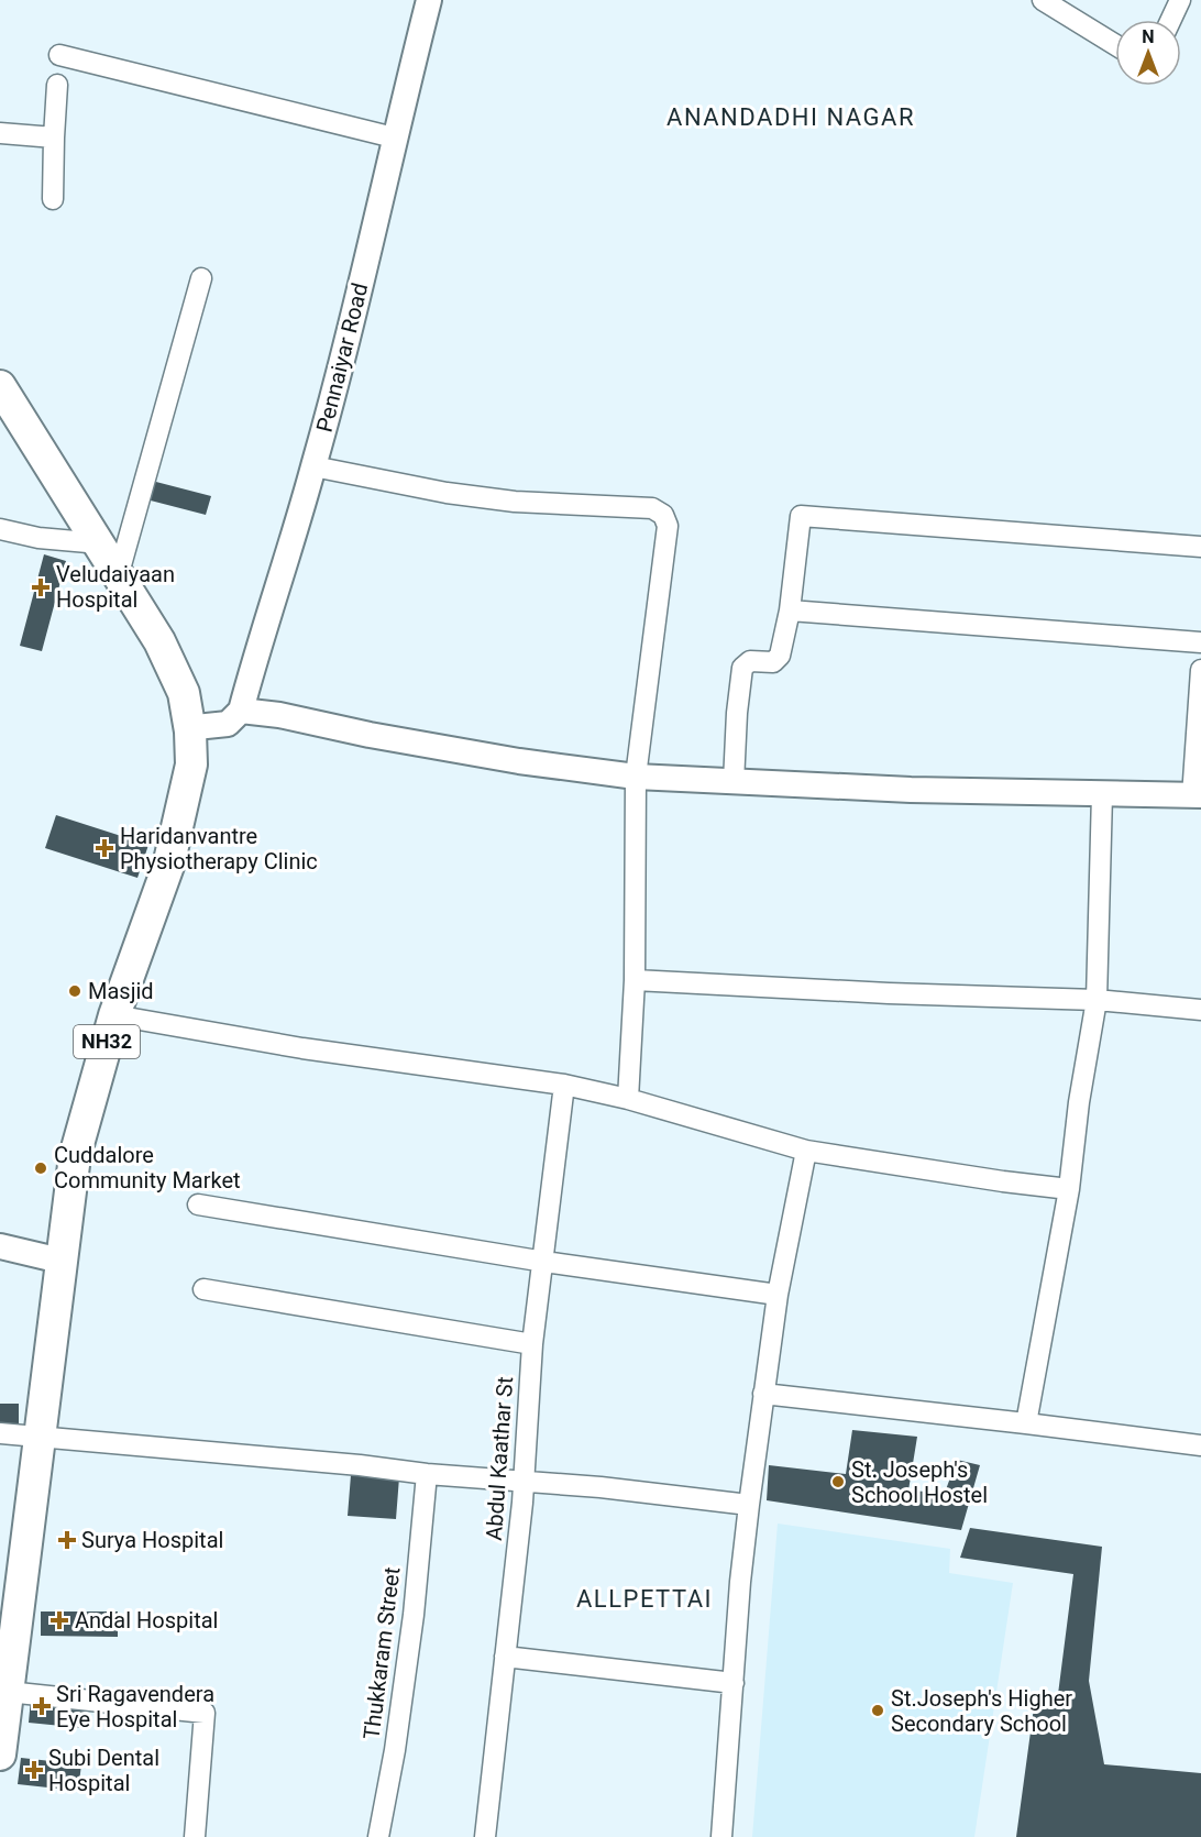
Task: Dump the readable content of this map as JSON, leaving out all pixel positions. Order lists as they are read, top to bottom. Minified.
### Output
{"streets":{"highway":["NH32"],"street":["Pennaiyar Road","Abdul Kaathar St","Thukkaram Street"]},"districts":["ANANDADHI NAGAR","ALLPETTAI"],"places":{"health":["Veludaiyaan Hospital","Haridanvantre Physiotherapy Clinic","Surya Hospital","Andal Hospital","Sri Ragavendera Eye Hospital","Subi Dental Hospital"],"other":["Masjid","Cuddalore Community Market","St. Joseph's School Hostel","St.Joseph's Higher Secondary School"]},"north":"top"}
